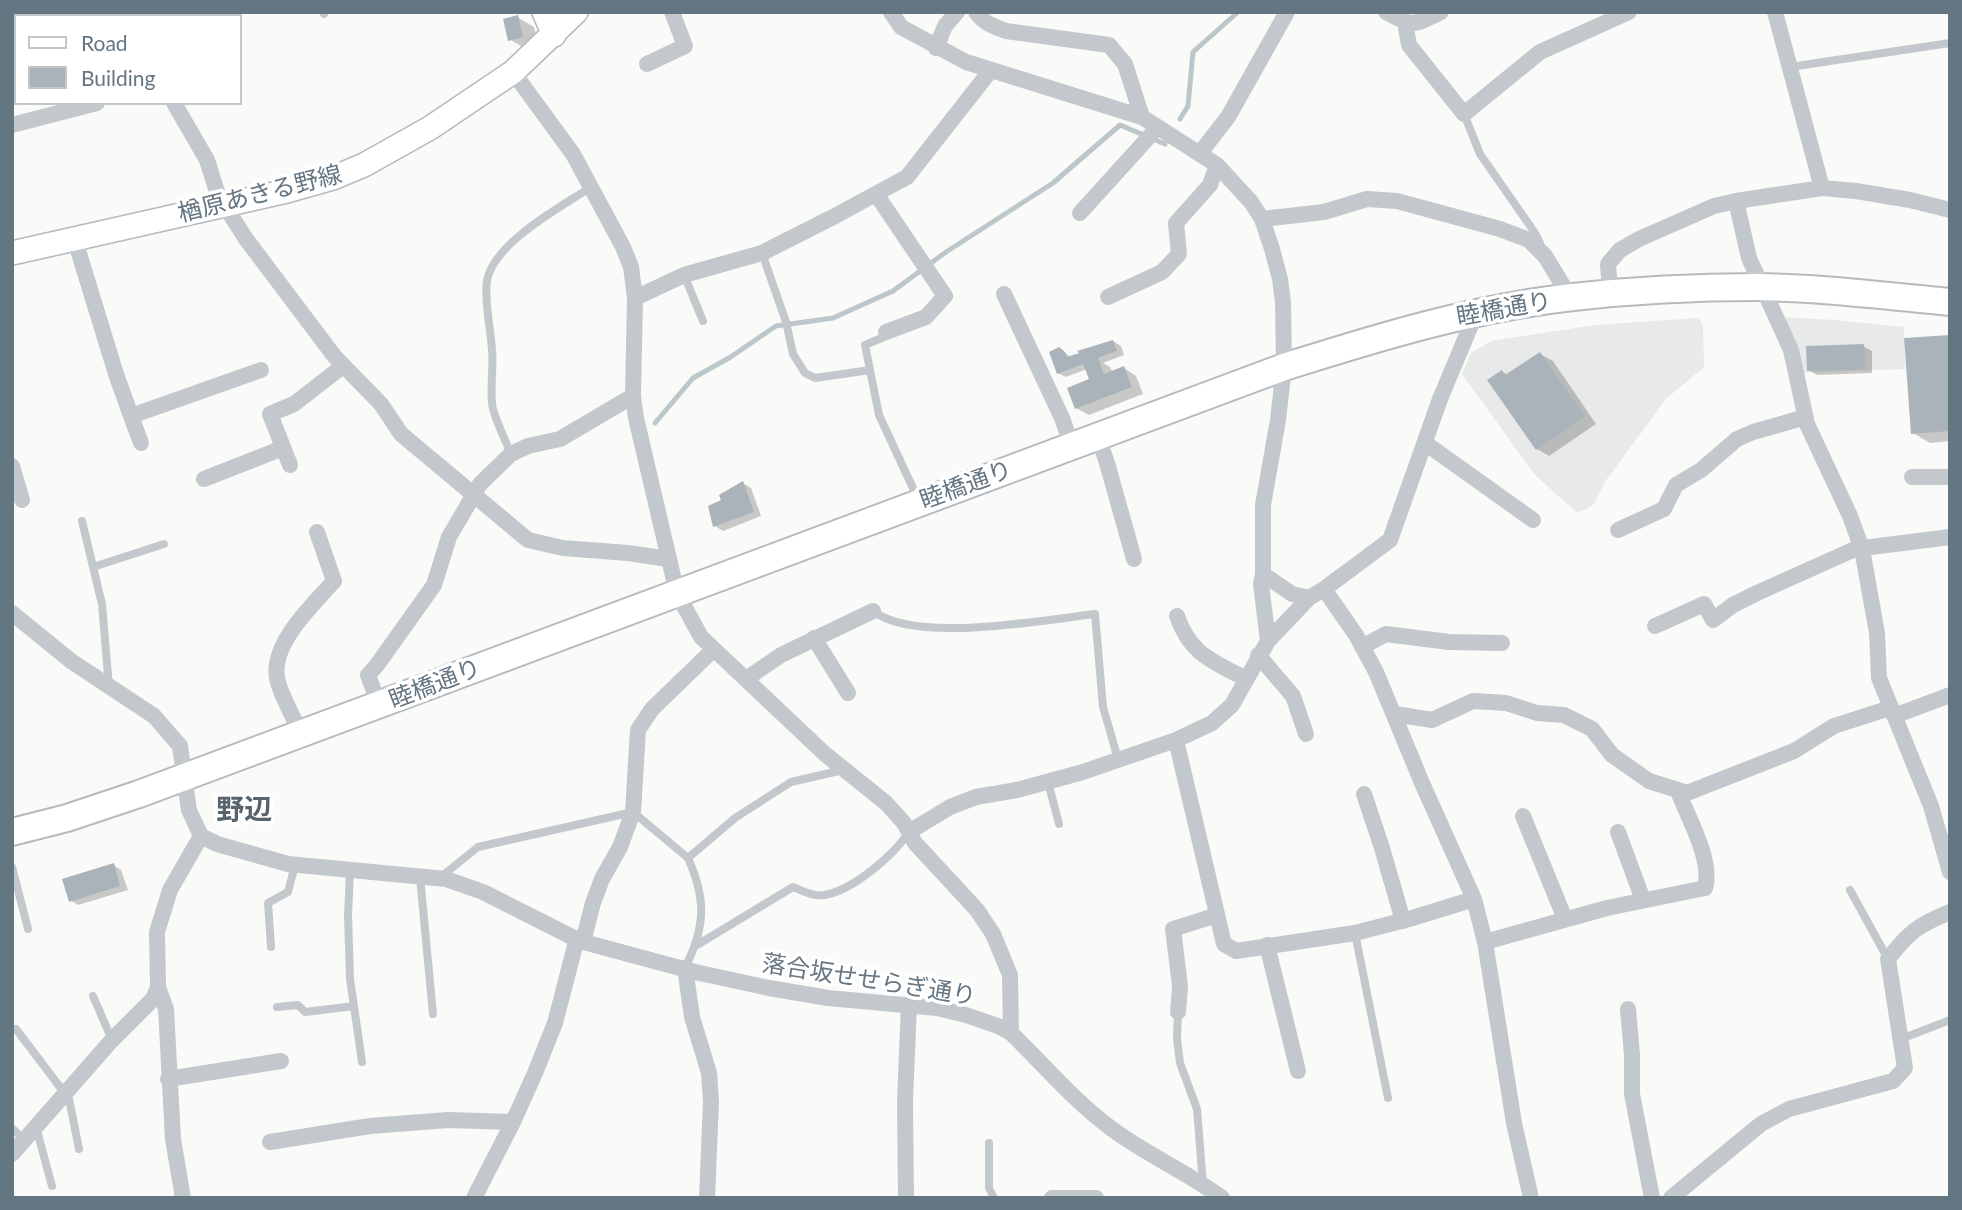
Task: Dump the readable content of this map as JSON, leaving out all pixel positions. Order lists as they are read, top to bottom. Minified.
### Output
{"streets":{"main road":["楢原あきる野線","睦橋通り"],"street":["落合坂せせらぎ通り"]},"districts":["野辺"],"legend":["Road","Building"]}
